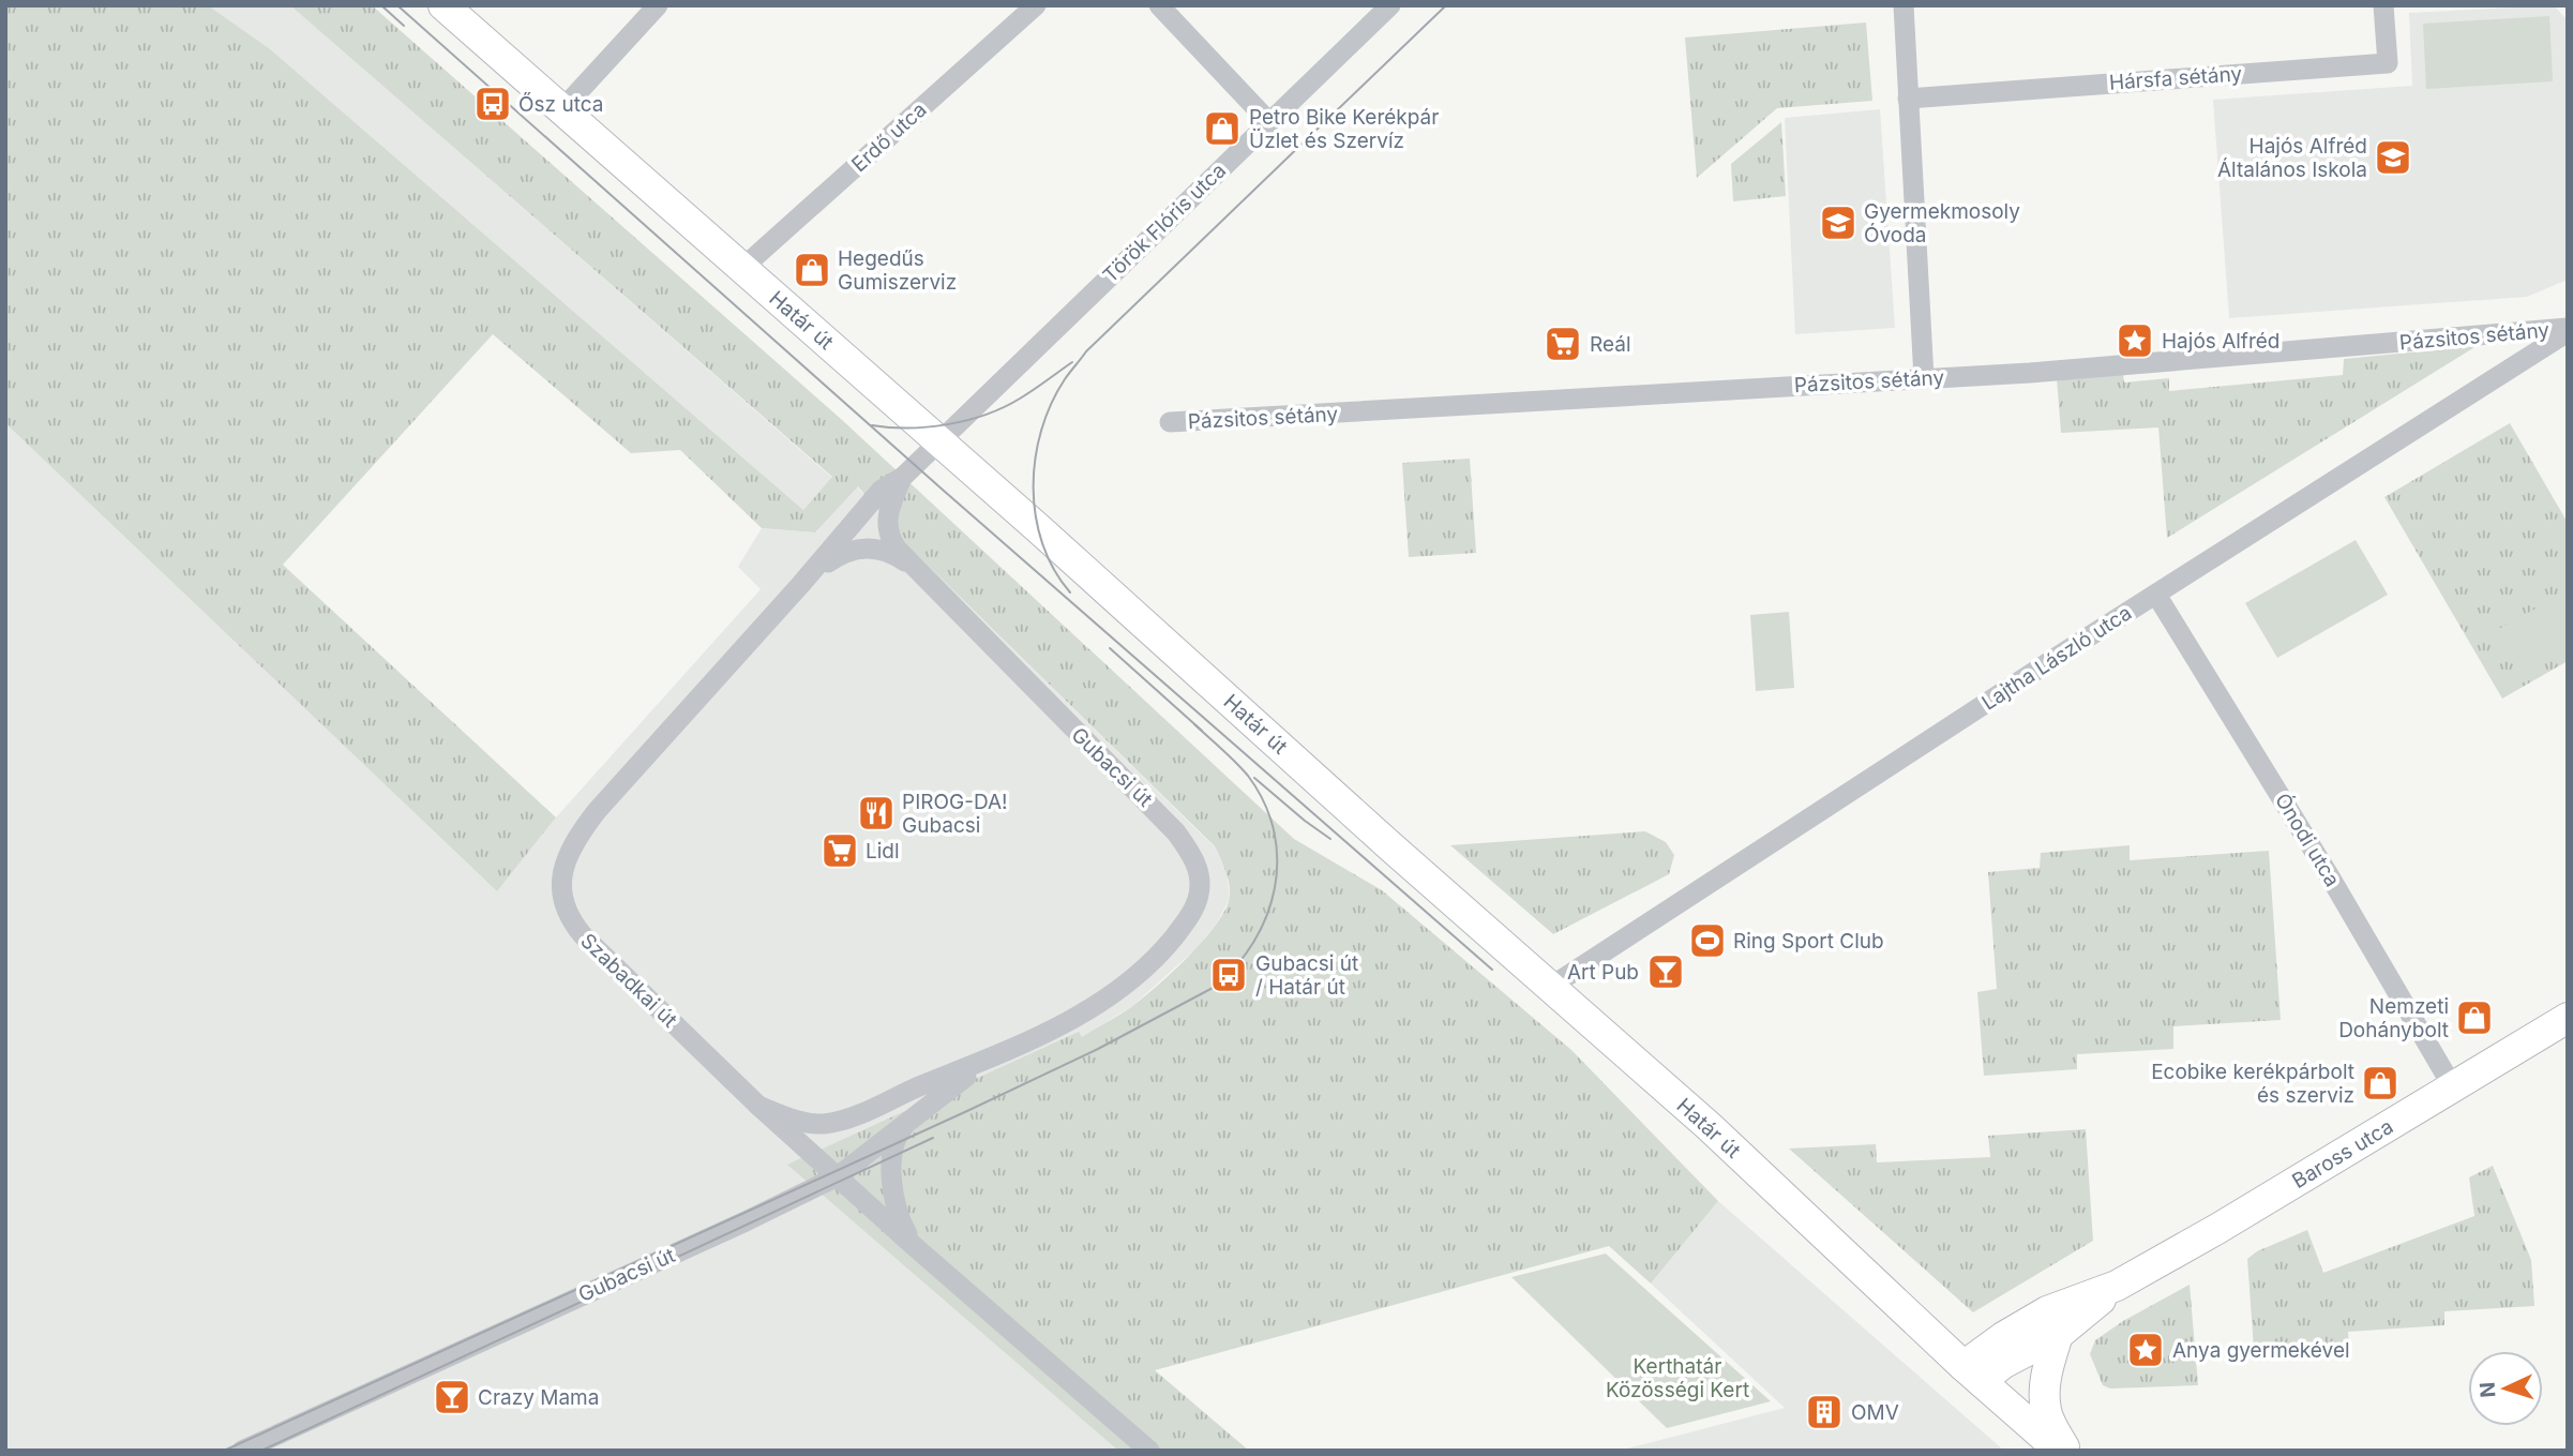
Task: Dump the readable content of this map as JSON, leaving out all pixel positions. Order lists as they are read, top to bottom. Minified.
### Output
{"streets":{"main road":["Határ út","Baross utca"],"street":["Hársfa sétány","Erdő utca","Török Flóris utca","Pázsitos sétány","Lajtha László utca","Gubacsi út","Ónodi utca","Szabadkai út"]},"crossings":[["Erdő utca","Határ út"],["Török Flóris utca","Határ út"],["Török Flóris utca","Gubacsi út"],["Határ út","Lajtha László utca"],["Határ út","Gubacsi út"],["Határ út","Baross utca"],["Pázsitos sétány","Lajtha László utca"],["Lajtha László utca","Ónodi utca"],["Gubacsi út","Szabadkai út"],["Ónodi utca","Baross utca"]],"parks":["Kerthatár Közösségi Kert"],"places":{"bus stop":["Ősz utca","Gubacsi út / Határ út"],"shop":["Petro Bike Kerékpár Üzlet és Szervíz","Hegedűs Gumiszerviz","Nemzeti Dohánybolt","Ecobike kerékpárbolt és szerviz"],"school or university":["Hajós Alfréd Általános Iskola","Gyermekmosoly Óvoda"],"place":["Hajós Alfréd","Anya gyermekével"],"supermarket":["Reál","Lidl"],"restaurant":["PIROG-DA! Gubacsi"],"sports":["Ring Sport Club"],"bar":["Art Pub","Crazy Mama"],"building":["OMV"]},"north":"left"}
